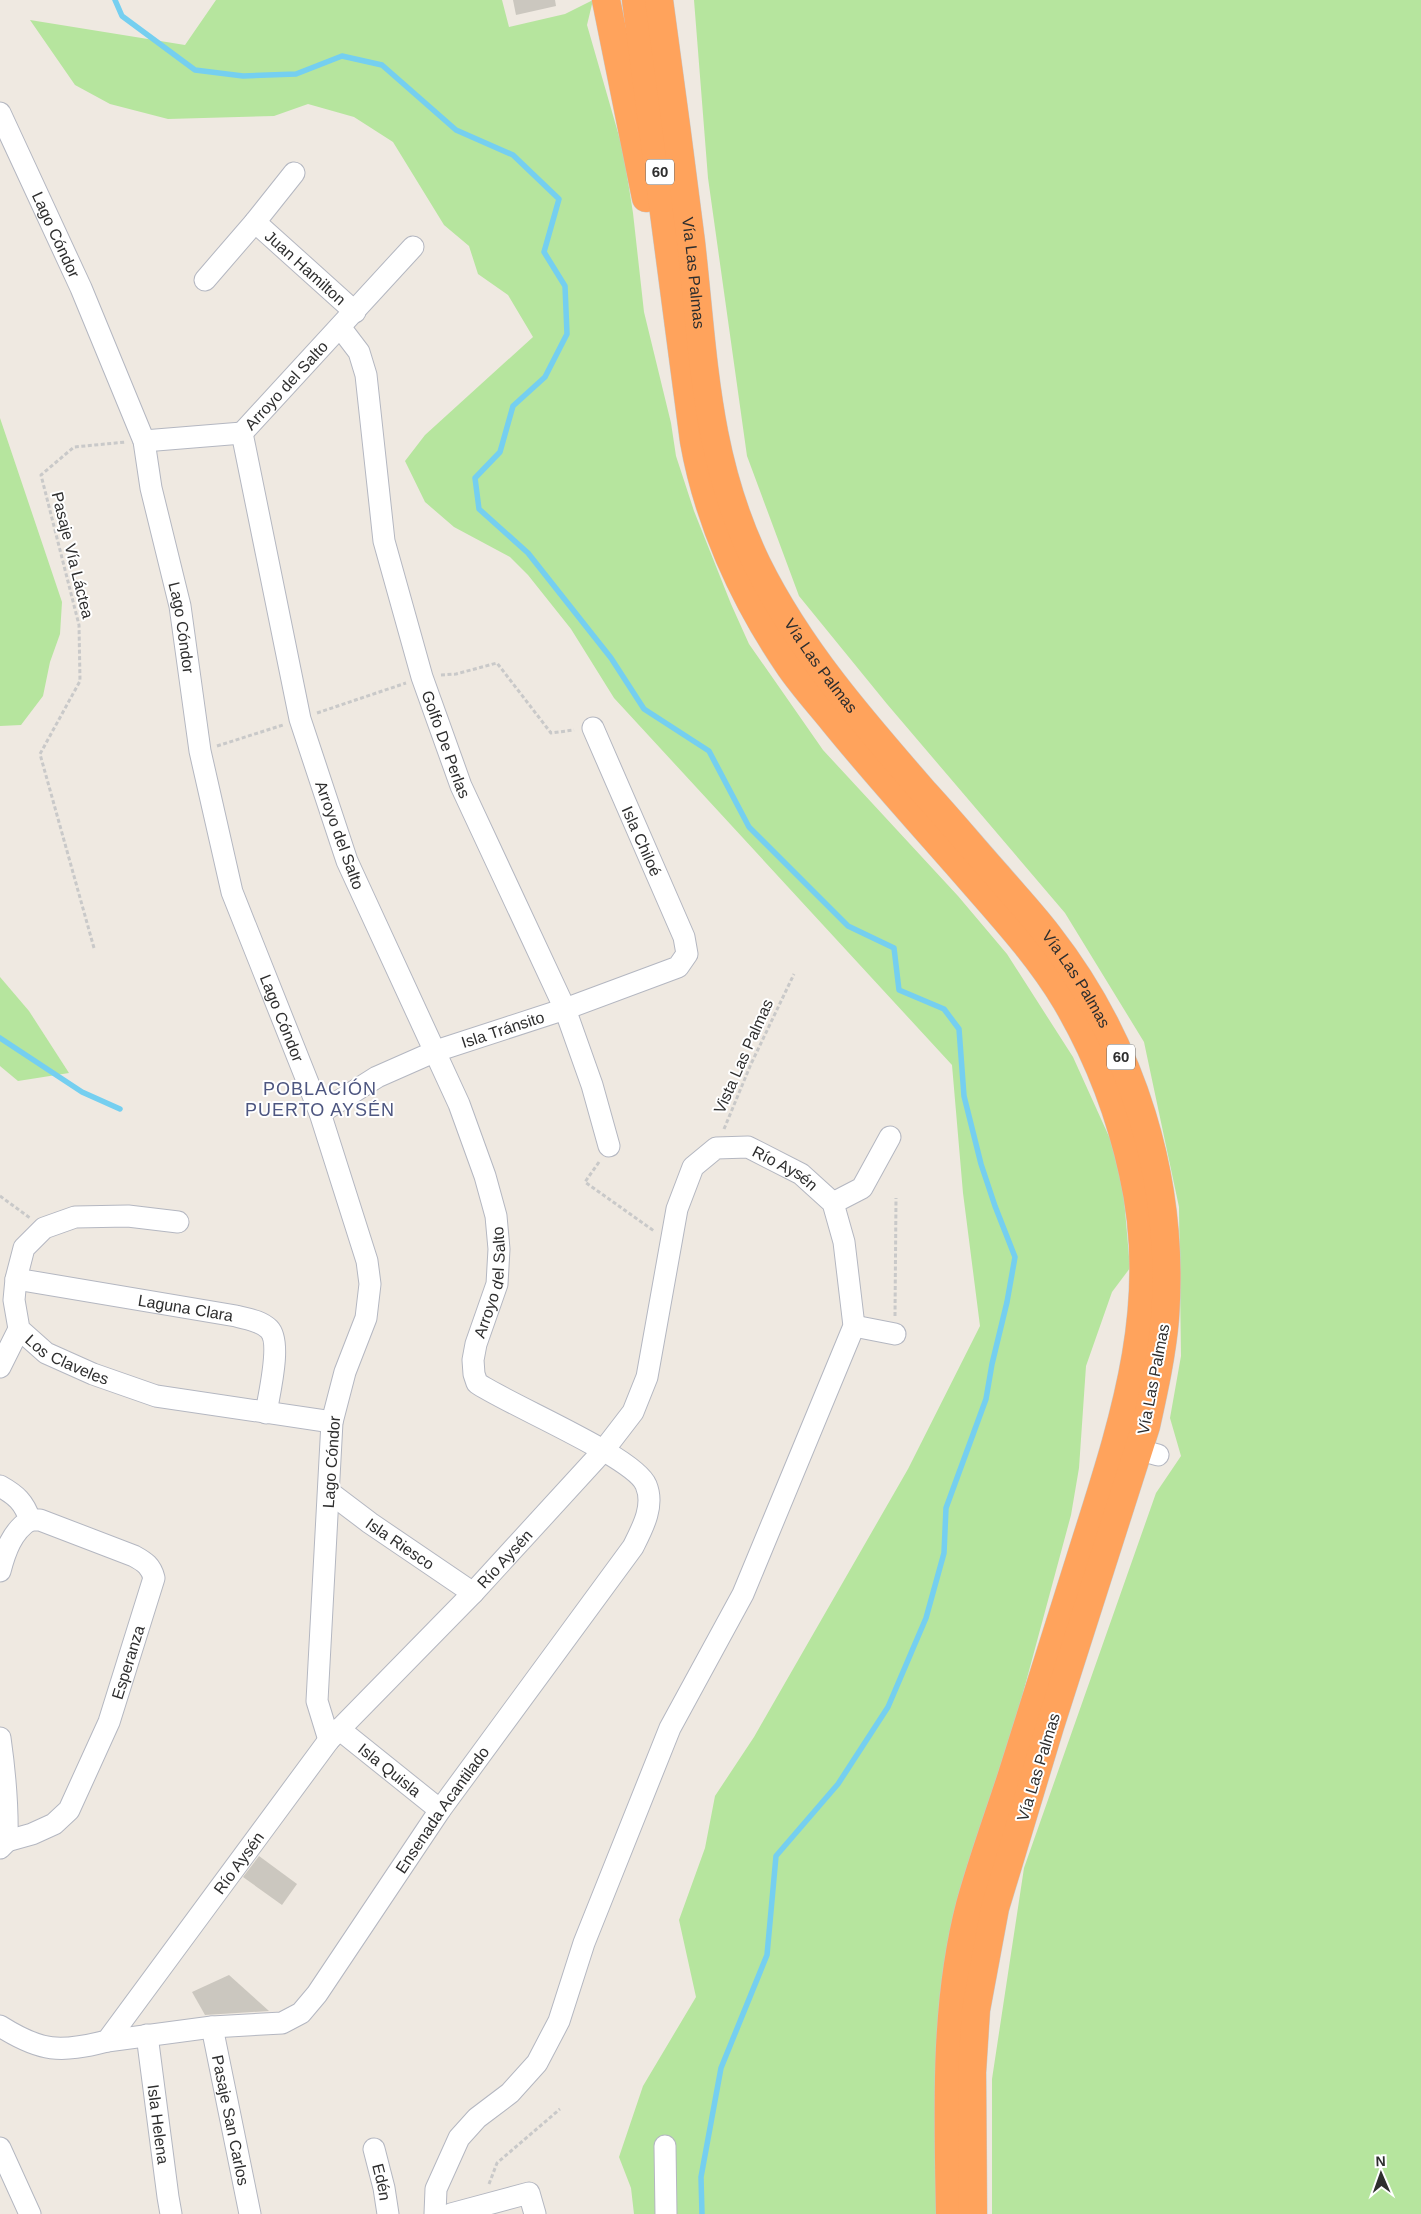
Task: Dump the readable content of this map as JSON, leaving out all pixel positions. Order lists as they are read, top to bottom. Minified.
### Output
{"streets":{"highway":["60","Vía Las Palmas"],"street":["Lago Cóndor","Juan Hamilton","Arroyo del Salto","Golfo De Perlas","Isla Chiloé","Isla Tránsito","Río Aysén","Laguna Clara","Los Claveles","Isla Riesco","Esperanza","Isla Quisla","Ensenada Acantilado","Pasaje San Carlos","Isla Helena","Edén"],"path":["Pasaje Vía Láctea","Vista Las Palmas"]},"crossings":[["Lago Cóndor","Pasaje Vía Láctea"],["Lago Cóndor","Isla Tránsito"],["Lago Cóndor","Río Aysén"],["Lago Cóndor","Los Claveles"],["Lago Cóndor","Isla Riesco"],["Lago Cóndor","Isla Quisla"],["Juan Hamilton","Arroyo del Salto"],["Arroyo del Salto","Golfo De Perlas"],["Arroyo del Salto","Isla Tránsito"],["Arroyo del Salto","Río Aysén"],["Arroyo del Salto","Ensenada Acantilado"],["Golfo De Perlas","Isla Tránsito"],["Isla Chiloé","Isla Tránsito"],["Vista Las Palmas","Río Aysén"],["Río Aysén","Isla Riesco"],["Río Aysén","Isla Quisla"],["Río Aysén","Ensenada Acantilado"],["Laguna Clara","Los Claveles"],["Isla Quisla","Ensenada Acantilado"],["Ensenada Acantilado","Pasaje San Carlos"],["Ensenada Acantilado","Isla Helena"]],"districts":["POBLACIÓN PUERTO AYSÉN"],"north":"top"}
